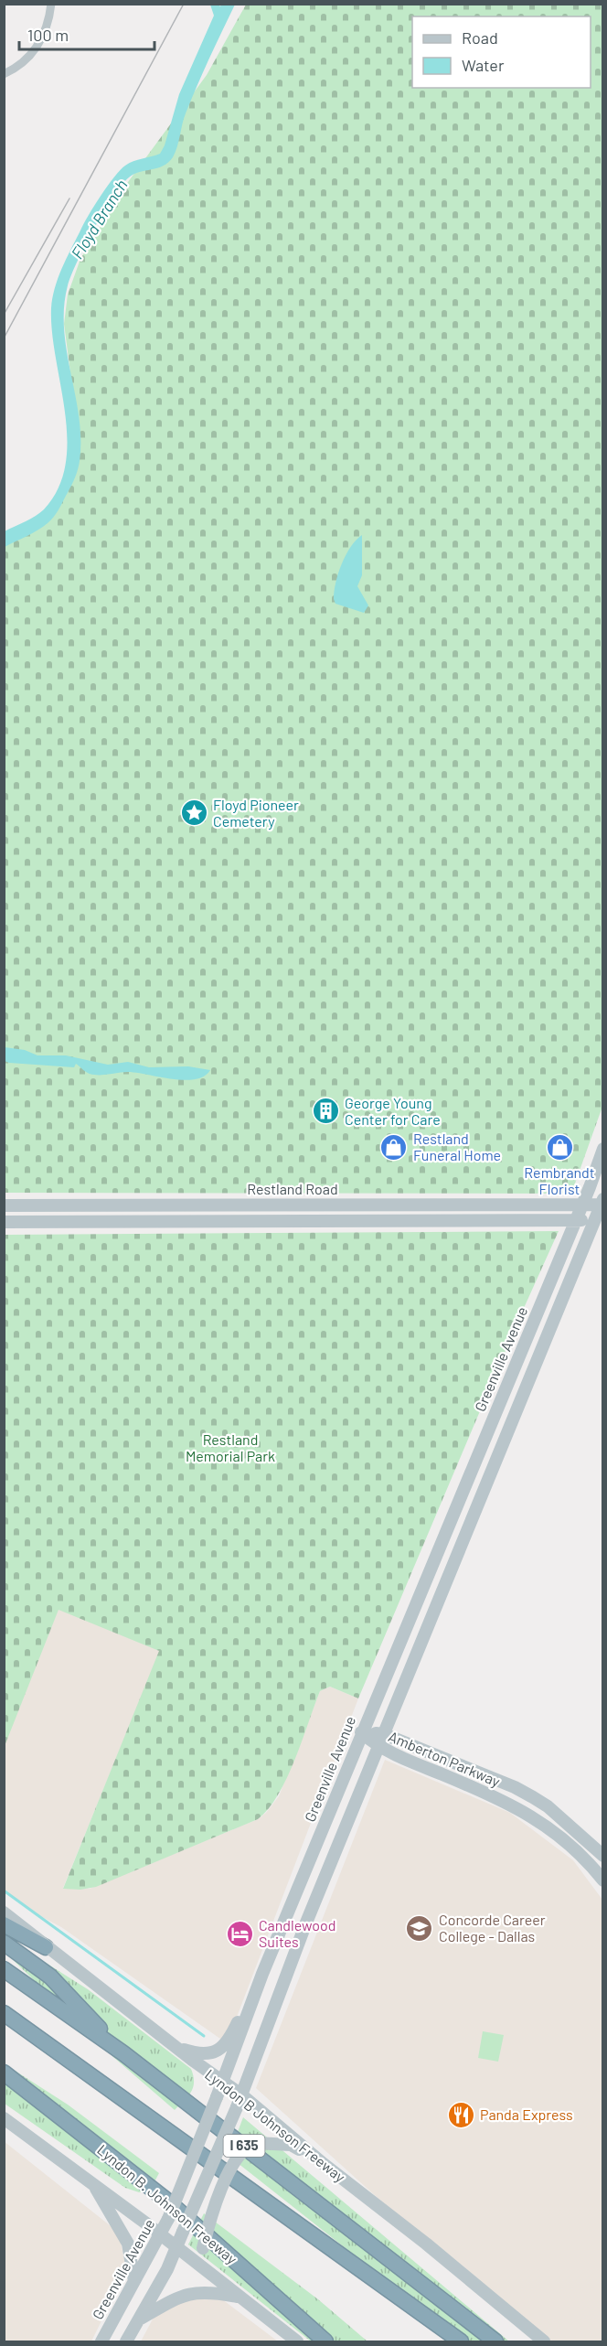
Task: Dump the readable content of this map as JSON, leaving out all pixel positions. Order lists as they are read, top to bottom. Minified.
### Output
{"streets":{"highway":["I 635","Lyndon B. Johnson Freeway"],"main road":["Restland Road","Greenville Avenue","Amberton Parkway","Lyndon B Johnson Freeway"]},"crossings":[["Restland Road","Greenville Avenue"],["Greenville Avenue","Amberton Parkway"],["Greenville Avenue","Lyndon B Johnson Freeway"]],"water":["Floyd Branch"],"parks":["Restland Memorial Park"],"places":{"place":["Floyd Pioneer Cemetery"],"building":["George Young Center for Care"],"shop":["Restland Funeral Home","Rembrandt Florist"],"school or university":["Concorde Career College - Dallas"],"hotel":["Candlewood Suites"],"restaurant":["Panda Express"]},"legend":["Road","Water"],"scale_bar":"100 m"}
